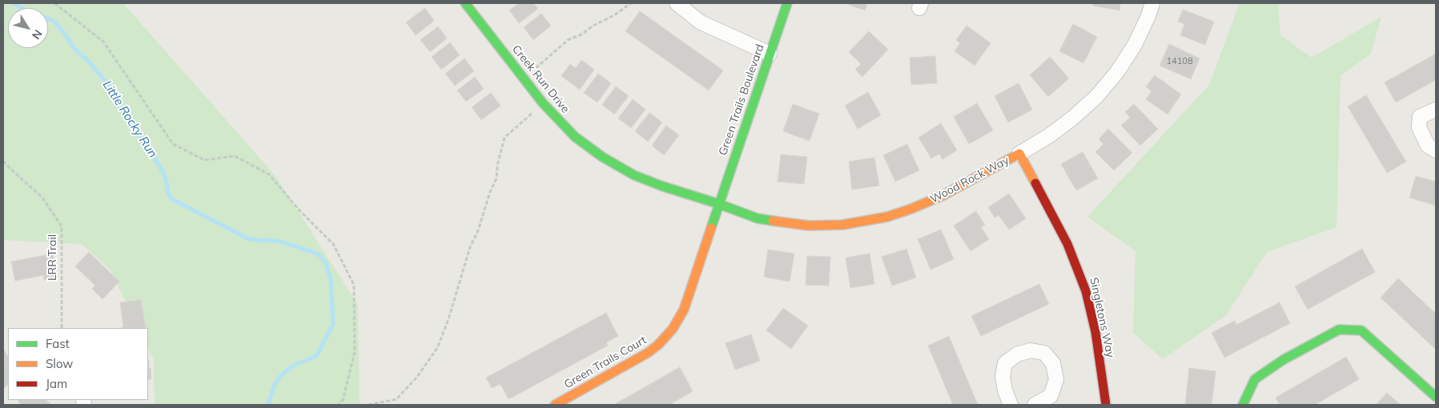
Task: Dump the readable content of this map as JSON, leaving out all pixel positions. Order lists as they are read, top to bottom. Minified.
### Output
{"streets":{"street":["Creek Run Drive","Green Trails Boulevard","Wood Rock Way","Singletons Way","Green Trails Court"],"path":["LRR Trail"]},"crossings":[["Creek Run Drive","Green Trails Boulevard"],["Creek Run Drive","Wood Rock Way"],["Creek Run Drive","Green Trails Court"],["Green Trails Boulevard","Wood Rock Way"],["Green Trails Boulevard","Green Trails Court"],["Wood Rock Way","Singletons Way"],["Wood Rock Way","Green Trails Court"]],"water":["Little Rocky Run"],"house_numbers":["14108"],"legend":["Fast","Slow","Jam"],"north":"bottom right"}
